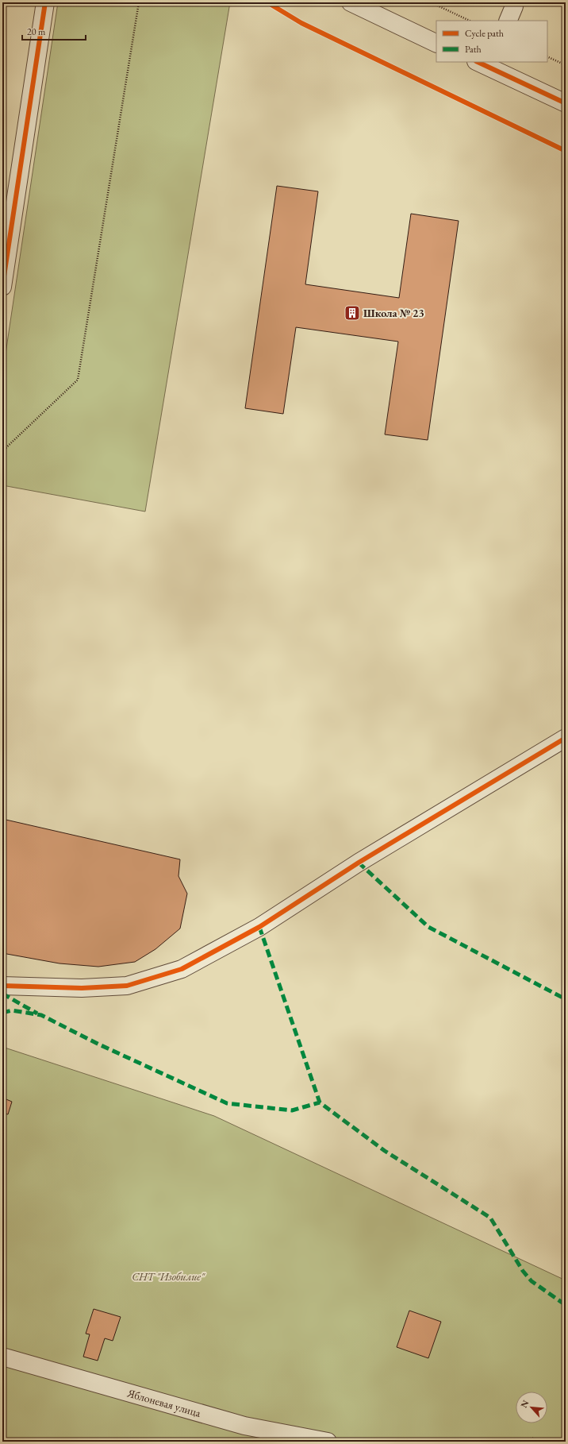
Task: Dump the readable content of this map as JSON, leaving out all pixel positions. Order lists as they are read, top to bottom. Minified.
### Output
{"streets":{"street":["Яблоневая улица"]},"parks":["СНТ \"Изобилие\""],"places":{"building":["Школа № 23"]},"legend":["Cycle path","Path"],"scale_bar":"20 m","north":"top left"}
